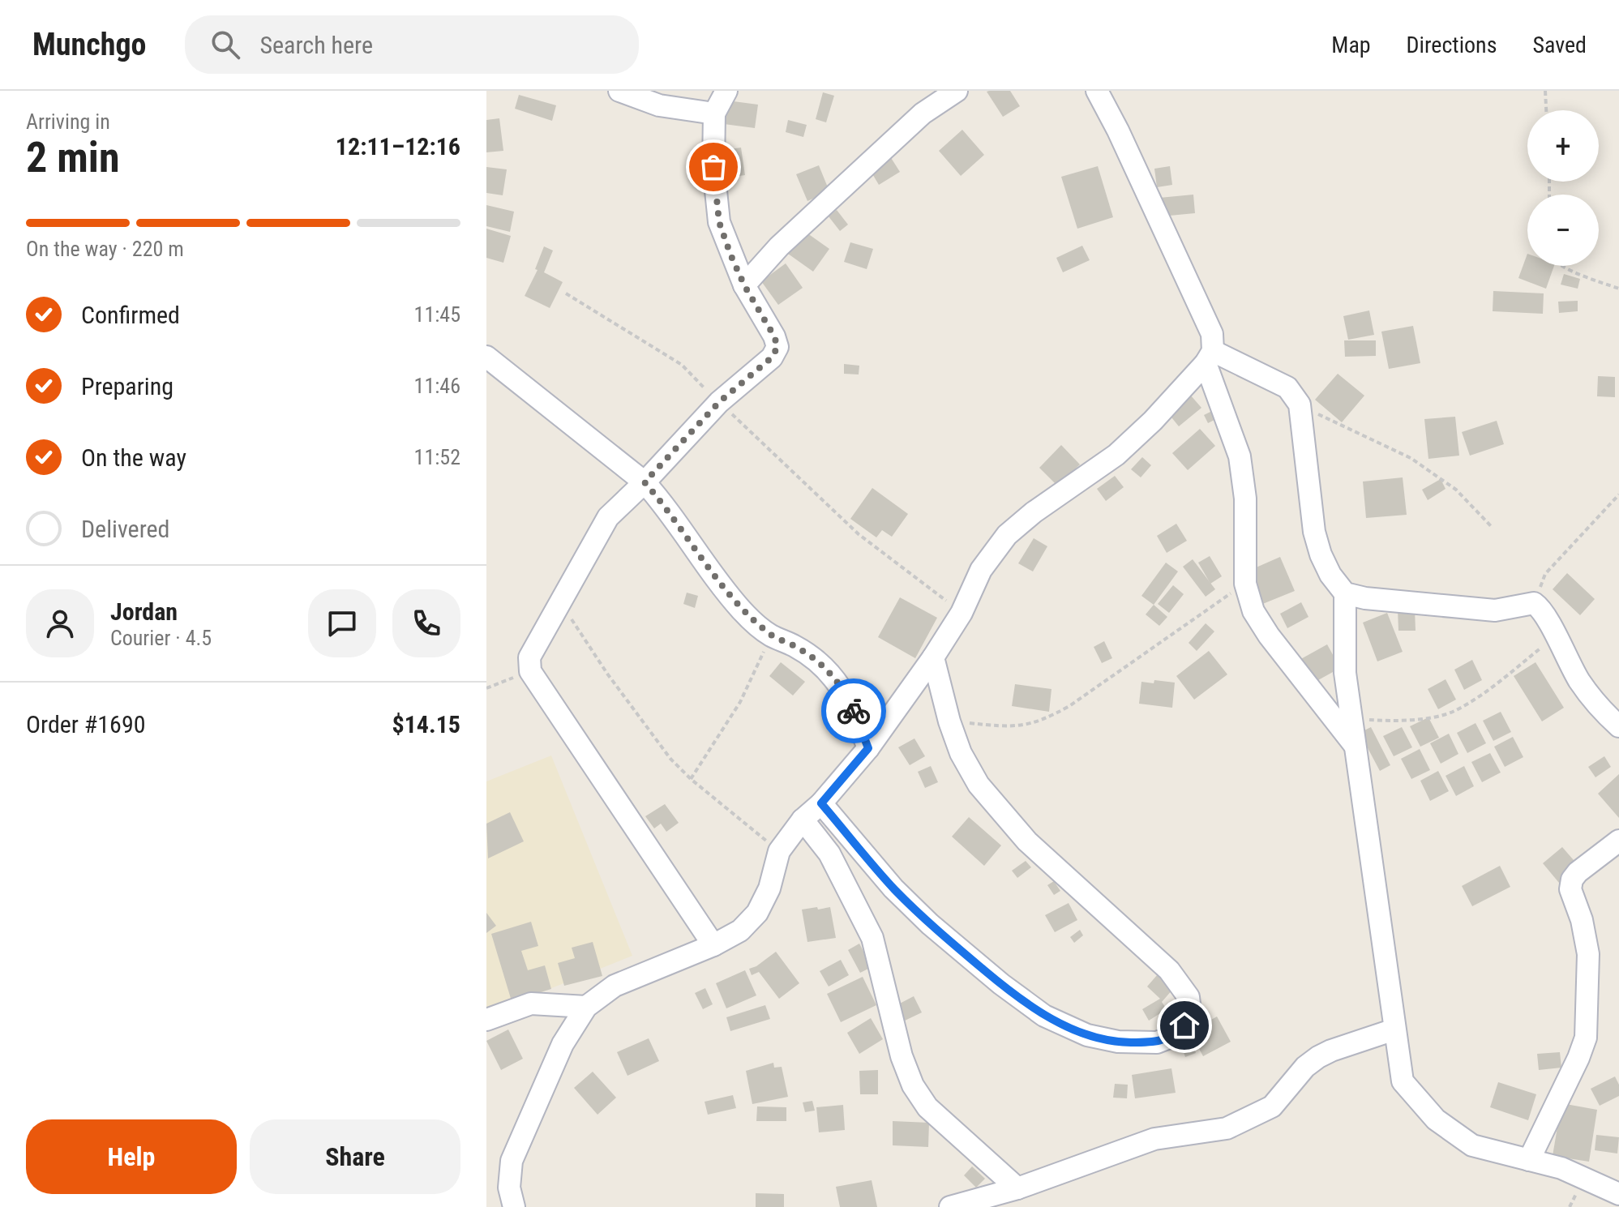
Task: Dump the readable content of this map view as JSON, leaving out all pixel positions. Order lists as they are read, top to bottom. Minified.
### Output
{"page":{"header":"Munchgo","search":"Search here","nav":["Map","Directions","Saved"],"heading":["2 min","Arriving in","12:11–12:16"],"panel":["Jordan","Courier · 4.5","Order #1690","$14.15"],"map_buttons":["+","−"],"bar":"On the way · 220 m","list":[["Confirmed","11:45"],["Preparing","11:46"],["On the way","11:52"],"Delivered"],"buttons":["Help","Share"]}}
